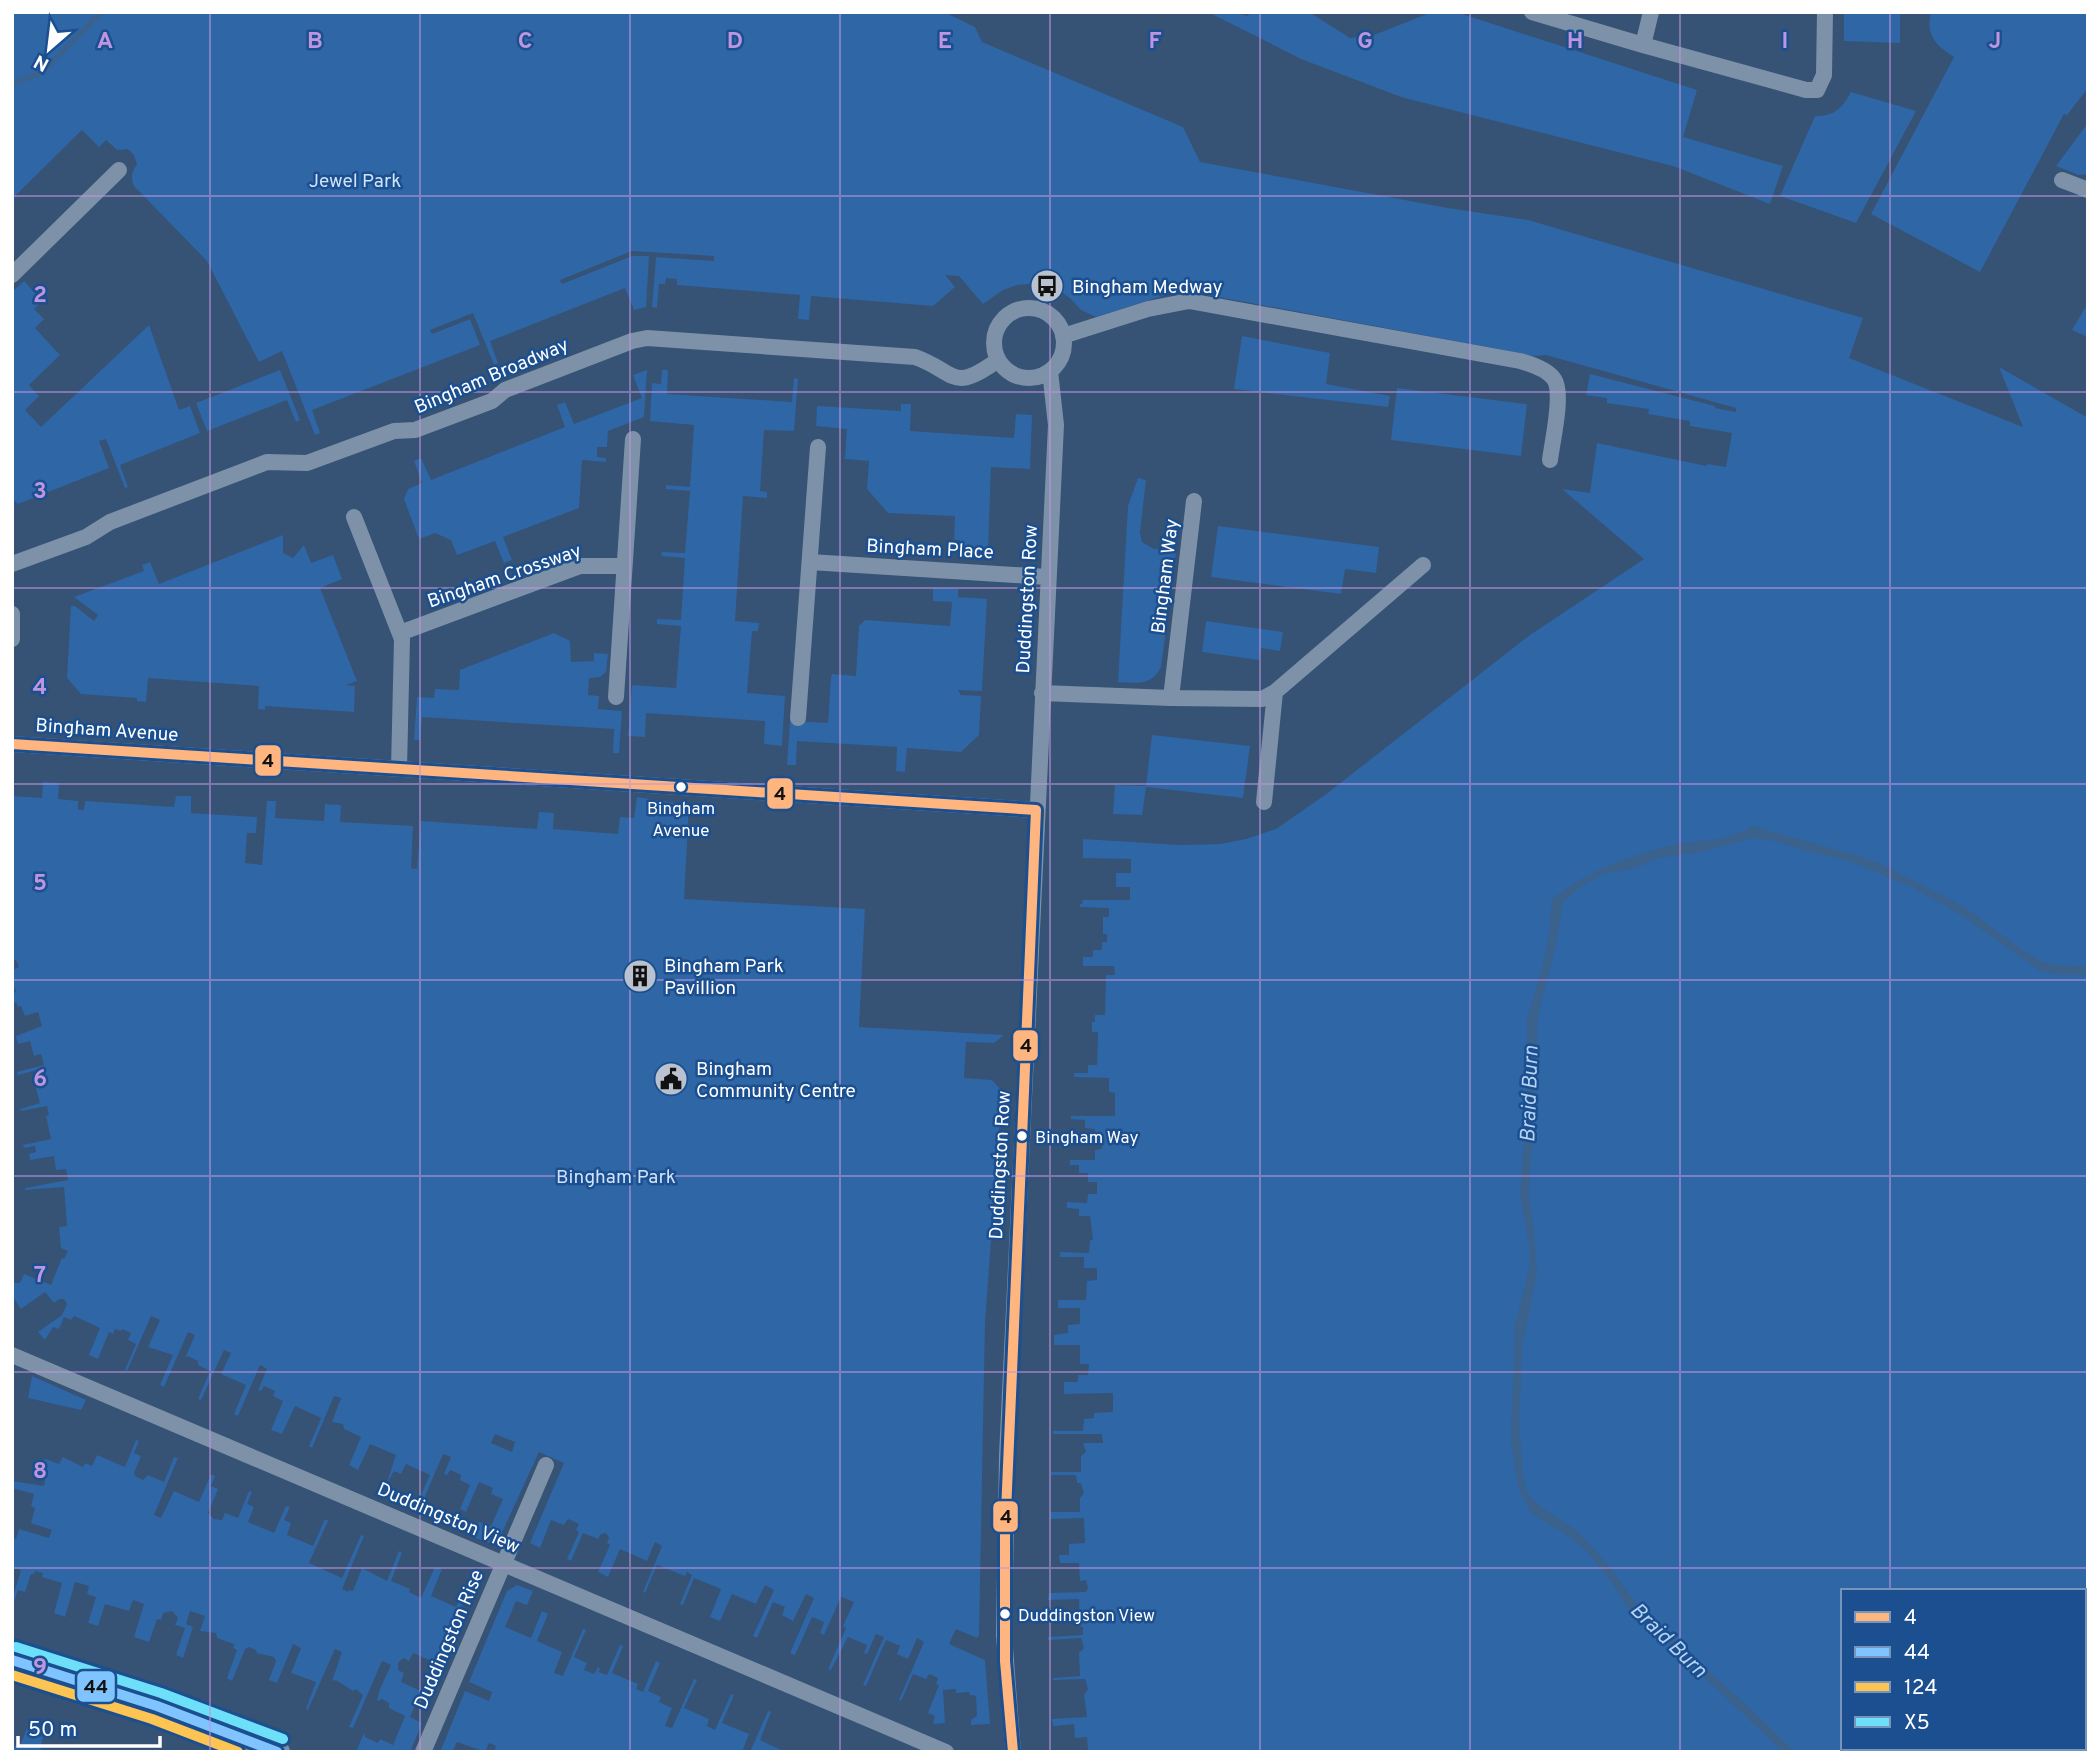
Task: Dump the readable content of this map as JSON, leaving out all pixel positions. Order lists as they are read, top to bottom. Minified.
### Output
{"streets":{"street":["Bingham Broadway","Bingham Place","Bingham Crossway","Bingham Way","Duddingston Row","Bingham Avenue","Duddingston View","Duddingston Rise"]},"crossings":[["Bingham Broadway","Duddingston Row"],["Bingham Place","Duddingston Row"],["Duddingston Row","Bingham Avenue"],["Duddingston View","Duddingston Rise"]],"water":["Braid Burn"],"parks":["Jewel Park","Bingham Park"],"places":{"bus stop":["Bingham Medway"],"other":["Bingham Avenue","Bingham Way","Duddingston View"],"building":["Bingham Park Pavillion"],"public building":["Bingham Community Centre"]},"lines":["transit line 4","transit line X5","transit line 44","transit line 124"],"legend":["4","44","124","X5"],"scale_bar":"50 m","north":"bottom left","grid":{"columns":["A","B","C","D","E","F","G","H","I","J"],"rows":["2","3","4","5","6","7","8","9"]}}
